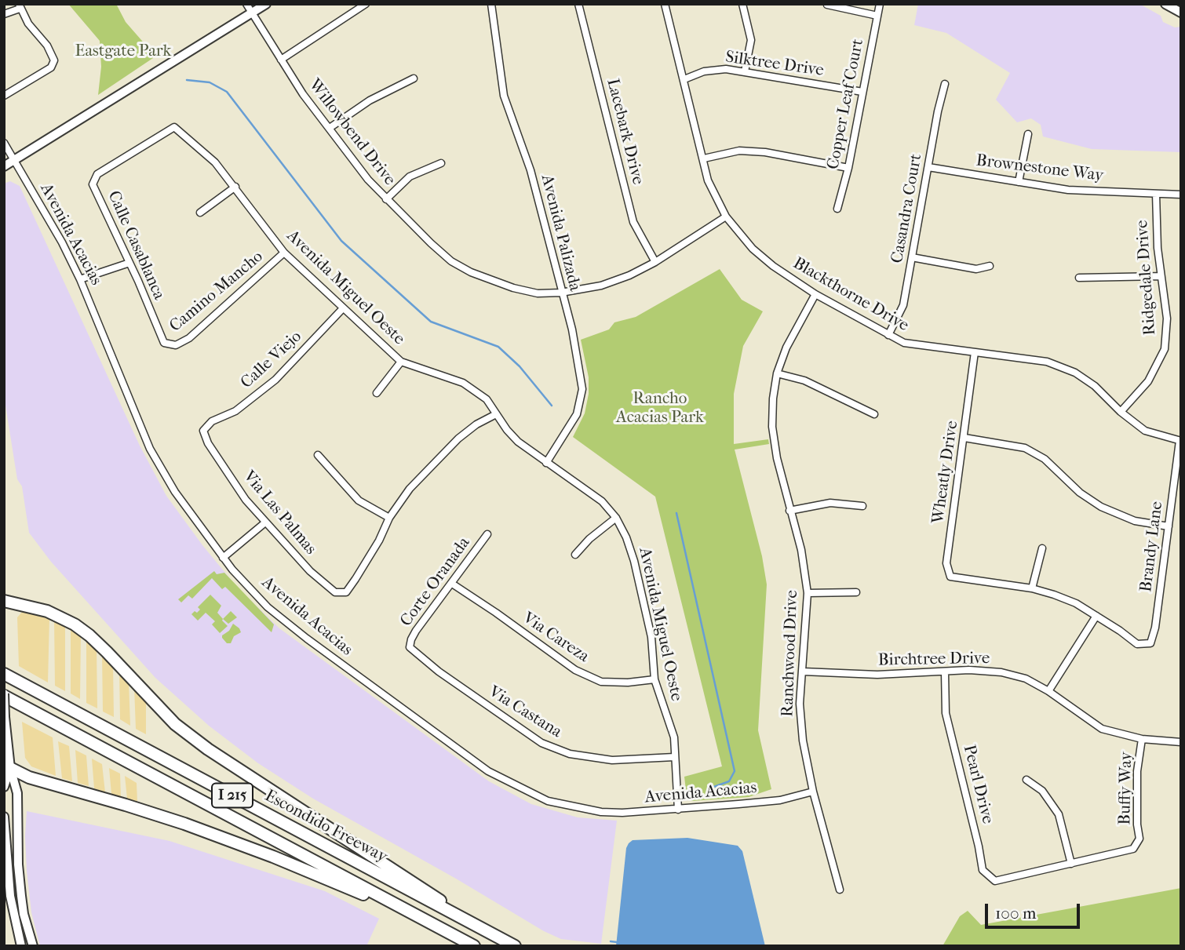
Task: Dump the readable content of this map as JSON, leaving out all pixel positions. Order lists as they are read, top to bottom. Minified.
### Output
{"streets":{"highway":["I 215","Escondido Freeway"],"street":["Silktree Drive","Copper Leaf Court","Lacebark Drive","Willowbend Drive","Brownestone Way","Casandra Court","Avenida Palizada","Avenida Acacias","Calle Casablanca","Ridgedale Drive","Avenida Miguel Oeste","Camino Mancho","Blackthorne Drive","Calle Viejo","Wheatly Drive","Via Las Palmas","Brandy Lane","Corte Oranada","Via Careza","Ranchwood Drive","Birchtree Drive","Via Castana","Pearl Drive","Buffy Way"]},"crossings":[["Silktree Drive","Copper Leaf Court"],["Silktree Drive","Blackthorne Drive"],["Lacebark Drive","Willowbend Drive"],["Willowbend Drive","Avenida Palizada"],["Willowbend Drive","Blackthorne Drive"],["Brownestone Way","Casandra Court"],["Brownestone Way","Ridgedale Drive"],["Casandra Court","Blackthorne Drive"],["Avenida Palizada","Avenida Miguel Oeste"],["Avenida Acacias","Avenida Miguel Oeste"],["Avenida Acacias","Ranchwood Drive"],["Calle Casablanca","Avenida Miguel Oeste"],["Calle Casablanca","Camino Mancho"],["Ridgedale Drive","Blackthorne Drive"],["Avenida Miguel Oeste","Camino Mancho"],["Avenida Miguel Oeste","Calle Viejo"],["Avenida Miguel Oeste","Via Careza"],["Avenida Miguel Oeste","Via Castana"],["Blackthorne Drive","Wheatly Drive"],["Blackthorne Drive","Brandy Lane"],["Blackthorne Drive","Ranchwood Drive"],["Calle Viejo","Via Las Palmas"],["Corte Oranada","Via Careza"],["Corte Oranada","Via Castana"],["Ranchwood Drive","Birchtree Drive"],["Birchtree Drive","Pearl Drive"],["Birchtree Drive","Buffy Way"],["Pearl Drive","Buffy Way"]],"parks":["Eastgate Park","Rancho Acacias Park"],"scale_bar":"100 m"}
